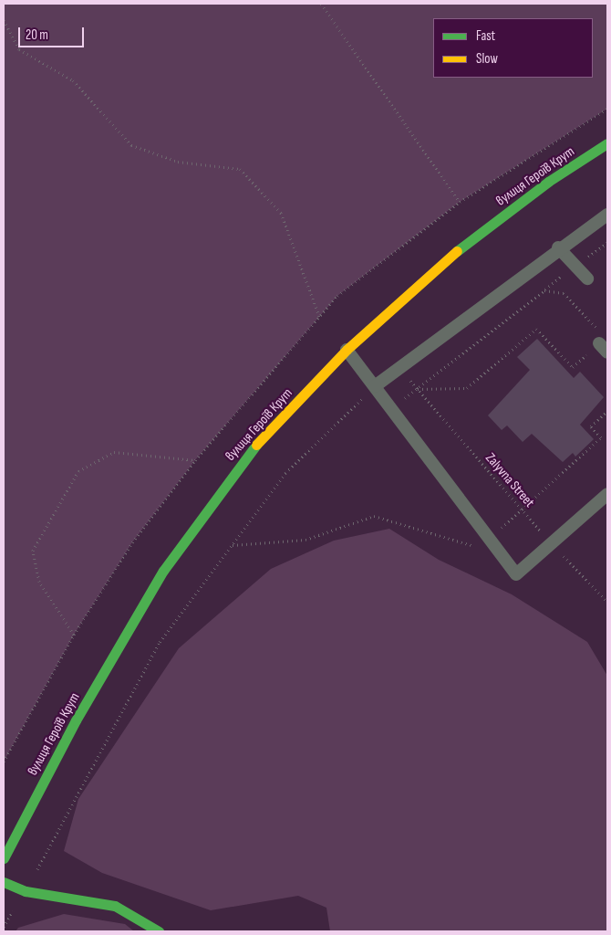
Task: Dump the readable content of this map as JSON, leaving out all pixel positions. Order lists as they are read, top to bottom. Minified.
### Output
{"streets":{"main road":["вулиця Героїв Крут"],"path":["Zalyvna Street"]},"legend":["Fast","Slow"],"scale_bar":"20 m"}
